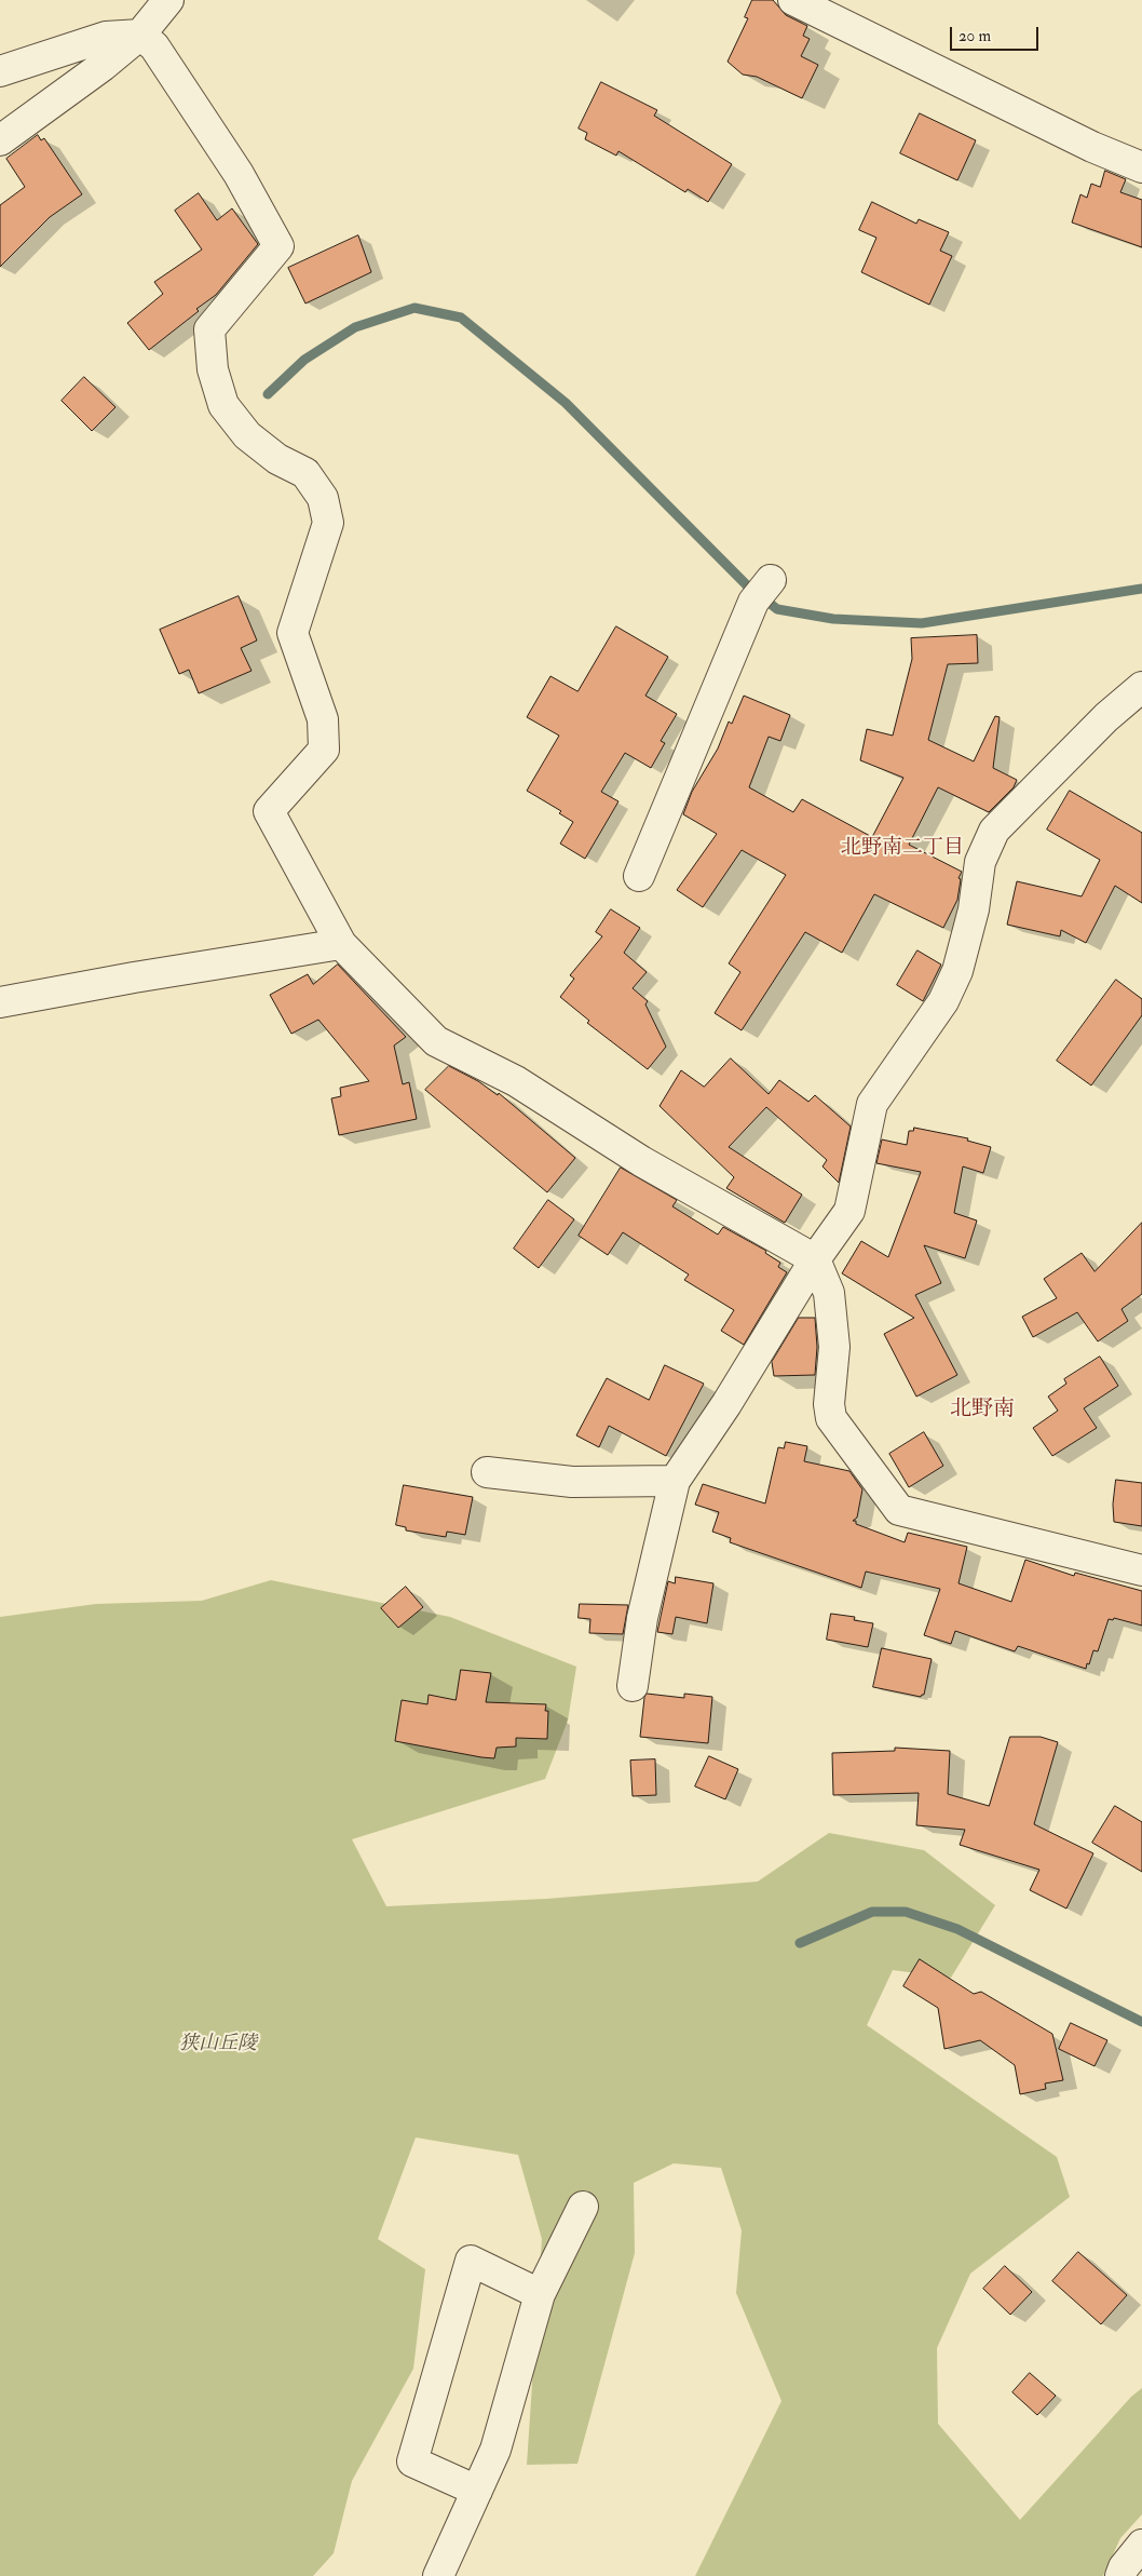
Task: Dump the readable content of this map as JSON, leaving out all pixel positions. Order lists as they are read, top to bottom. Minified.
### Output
{"districts":["北野南二丁目","北野南"],"parks":["狭山丘陵"],"scale_bar":"20 m"}
